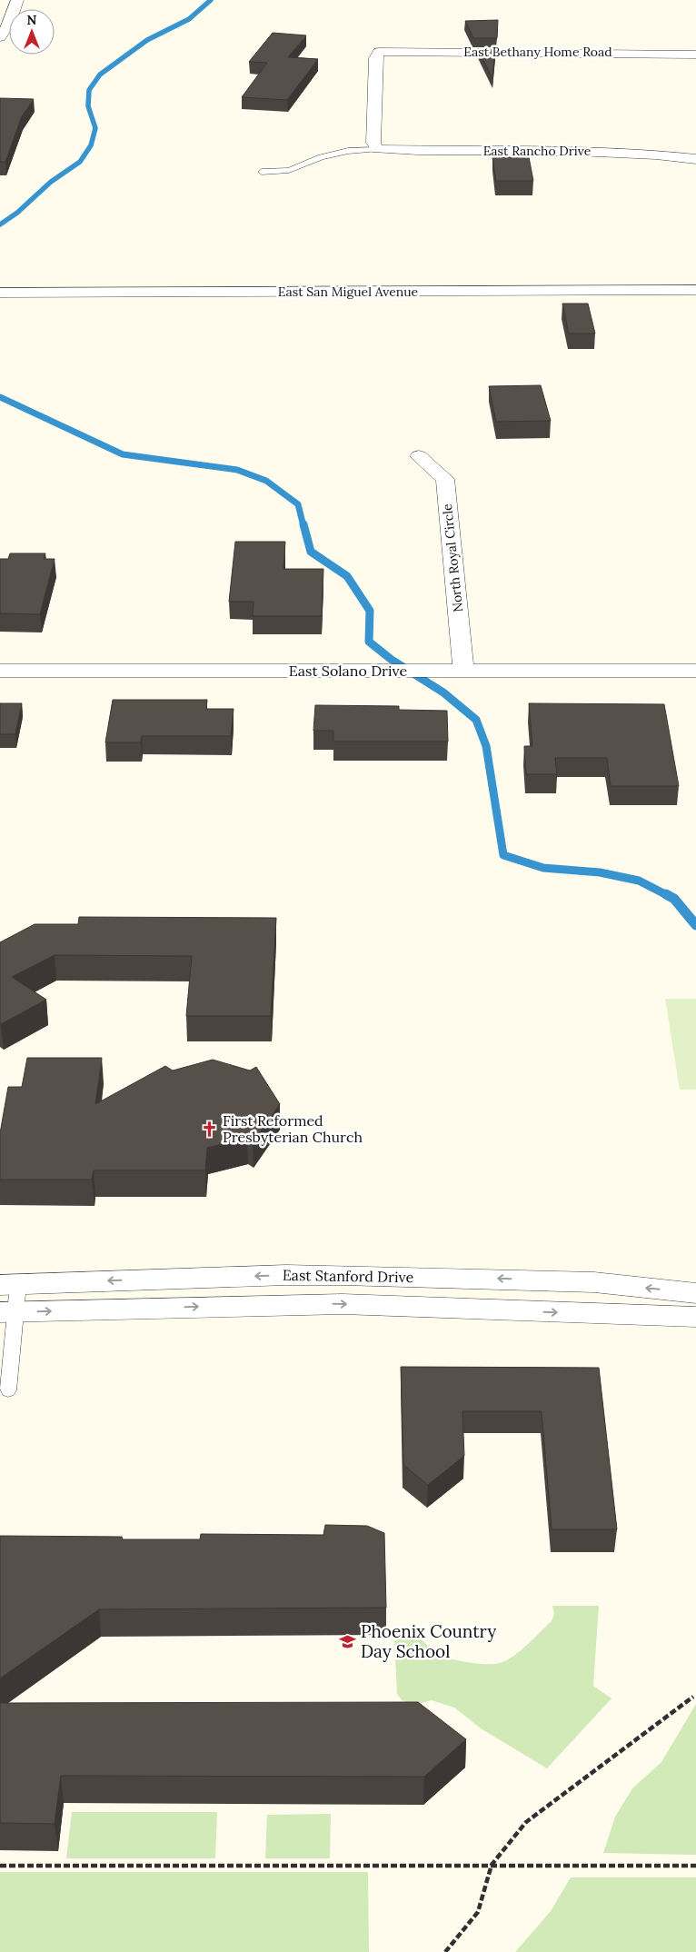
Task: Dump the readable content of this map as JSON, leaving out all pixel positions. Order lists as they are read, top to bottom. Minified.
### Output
{"streets":{"street":["East Bethany Home Road","East Rancho Drive","East San Miguel Avenue","North Royal Circle","East Solano Drive","East Stanford Drive"]},"crossings":[["East Bethany Home Road","East Rancho Drive"],["North Royal Circle","East Solano Drive"]],"places":{"church":["First Reformed Presbyterian Church"],"school or university":["Phoenix Country Day School"]},"north":"top"}
